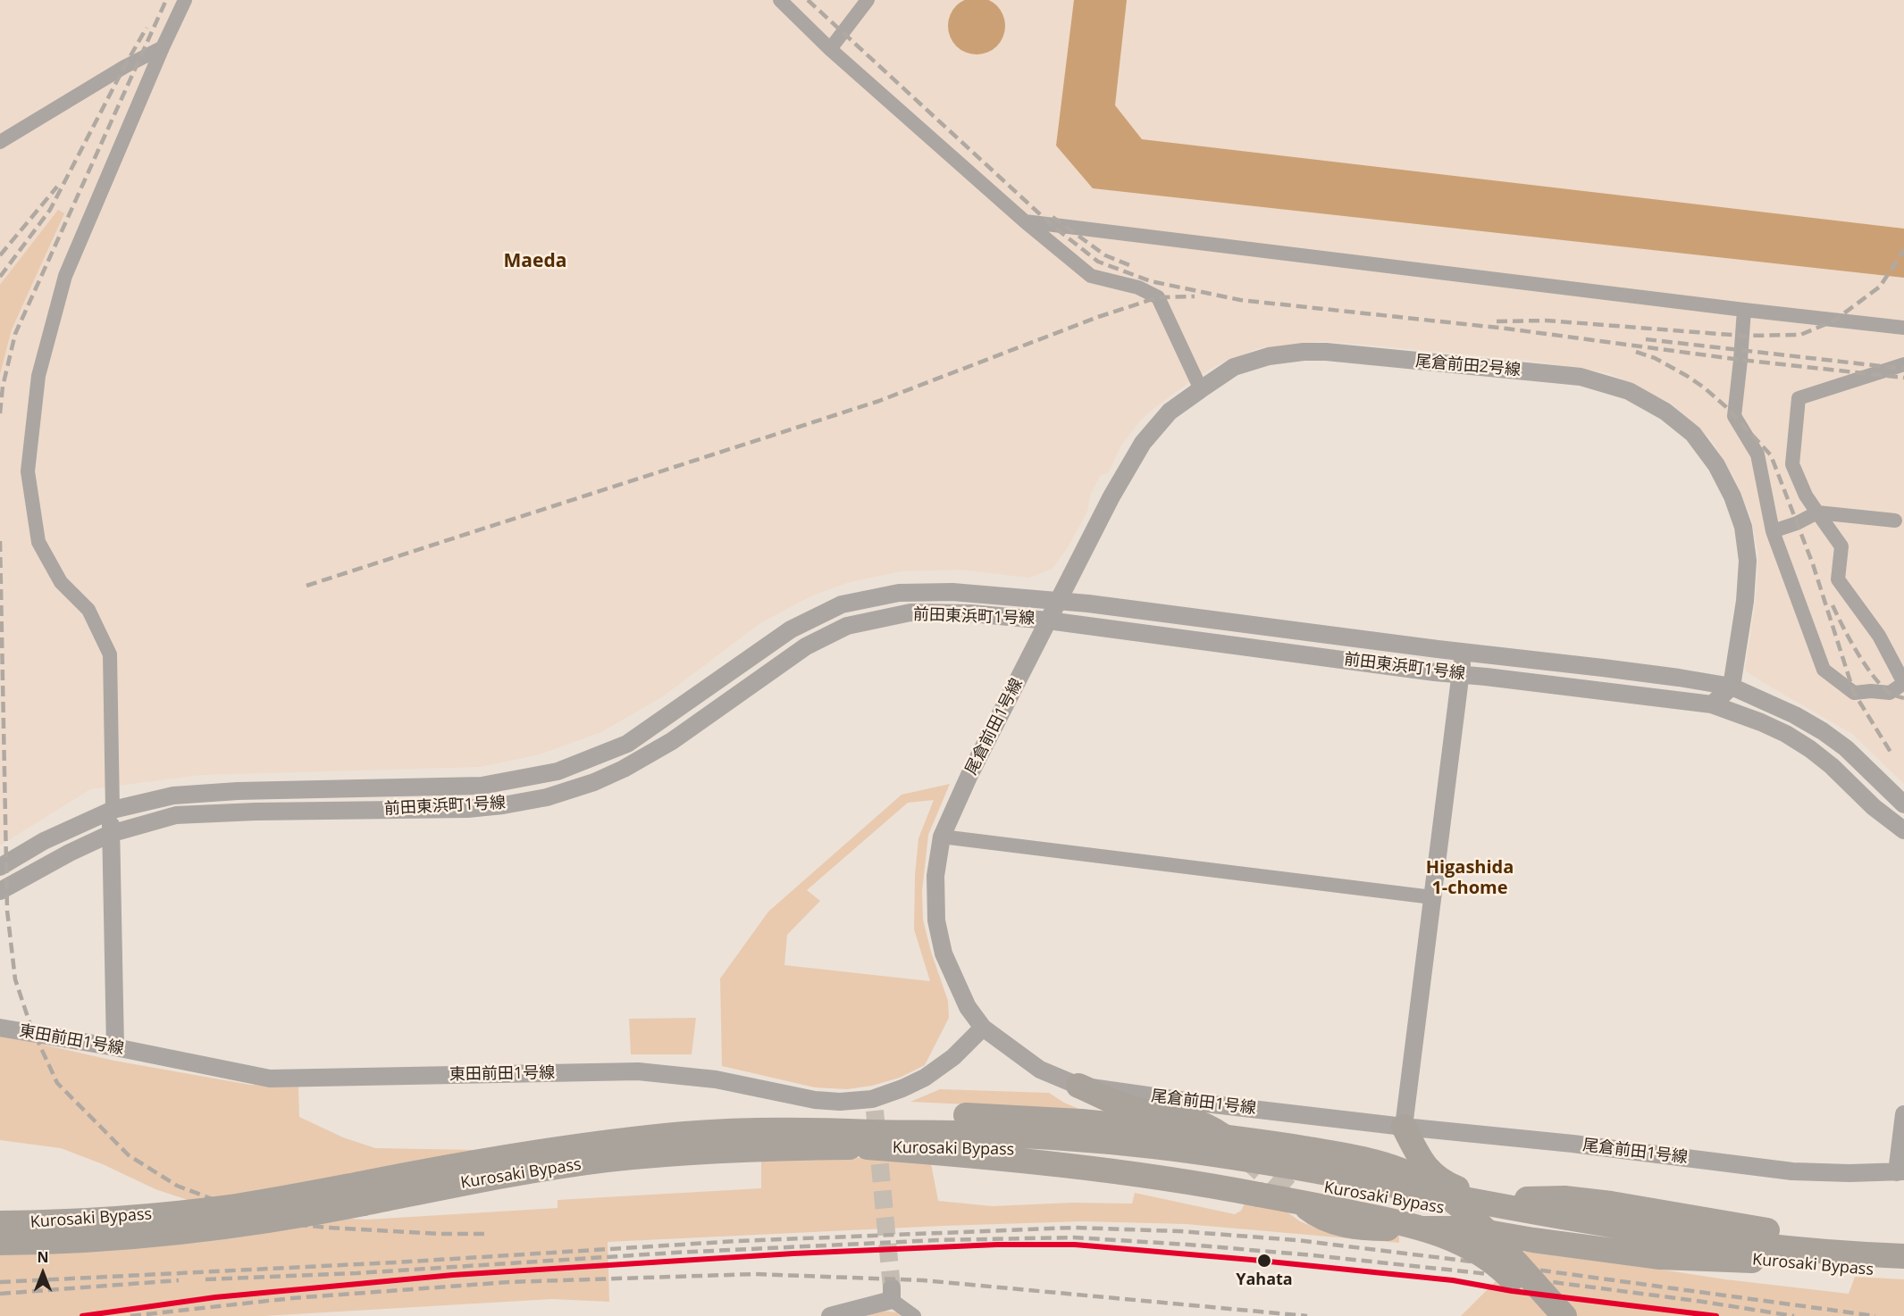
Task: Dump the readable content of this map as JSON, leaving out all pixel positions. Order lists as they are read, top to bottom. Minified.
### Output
{"streets":{"highway":["Kurosaki Bypass"],"street":["尾倉前田2号線","前田東浜町1号線","尾倉前田1号線","東田前田1号線"]},"crossings":[["尾倉前田2号線","前田東浜町1号線"],["尾倉前田2号線","尾倉前田1号線"],["前田東浜町1号線","尾倉前田1号線"],["尾倉前田1号線","東田前田1号線"]],"districts":["Maeda","Higashida 1-chome"],"places":["Yahata"],"north":"top"}
